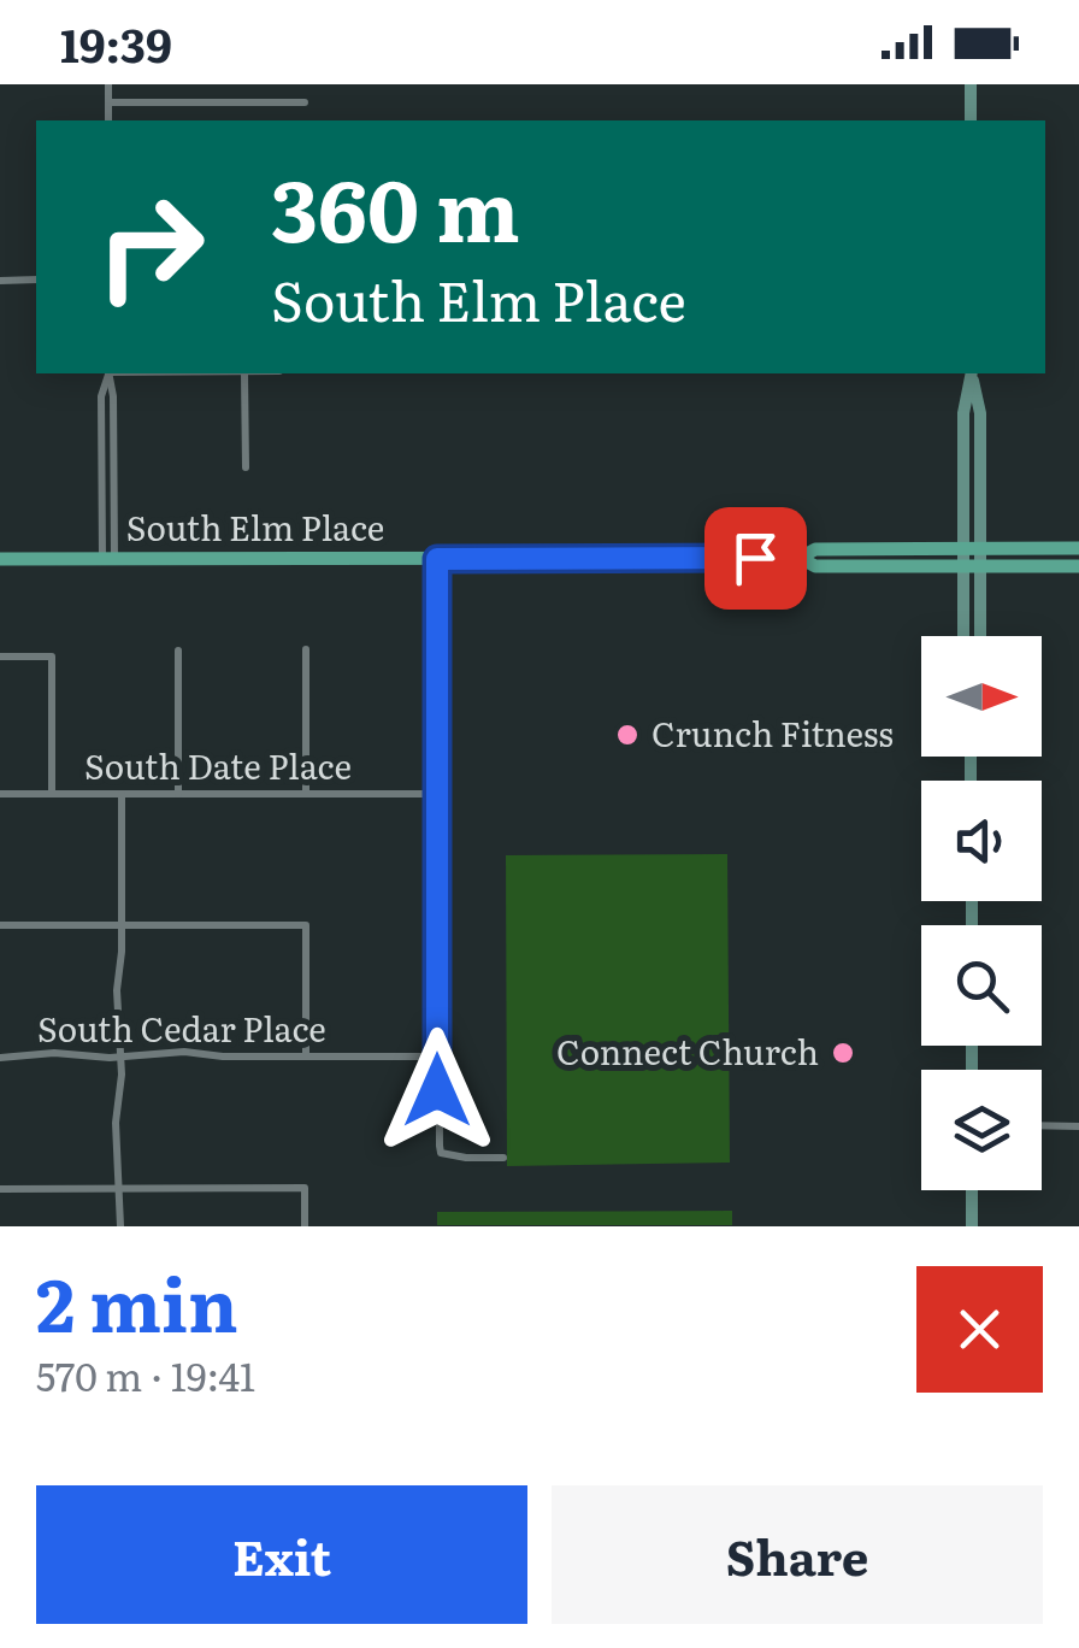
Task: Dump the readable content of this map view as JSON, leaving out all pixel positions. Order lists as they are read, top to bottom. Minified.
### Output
{"streets":{"main road":["South Elm Place"],"street":["South Date Place","South Cedar Place"]},"places":["Crunch Fitness","Connect Church"],"north":"right","page":{"status":"19:39","turn":["360 m","South Elm Place"],"heading":["2 min","570 m · 19:41"],"buttons":["Exit","Share"]}}
